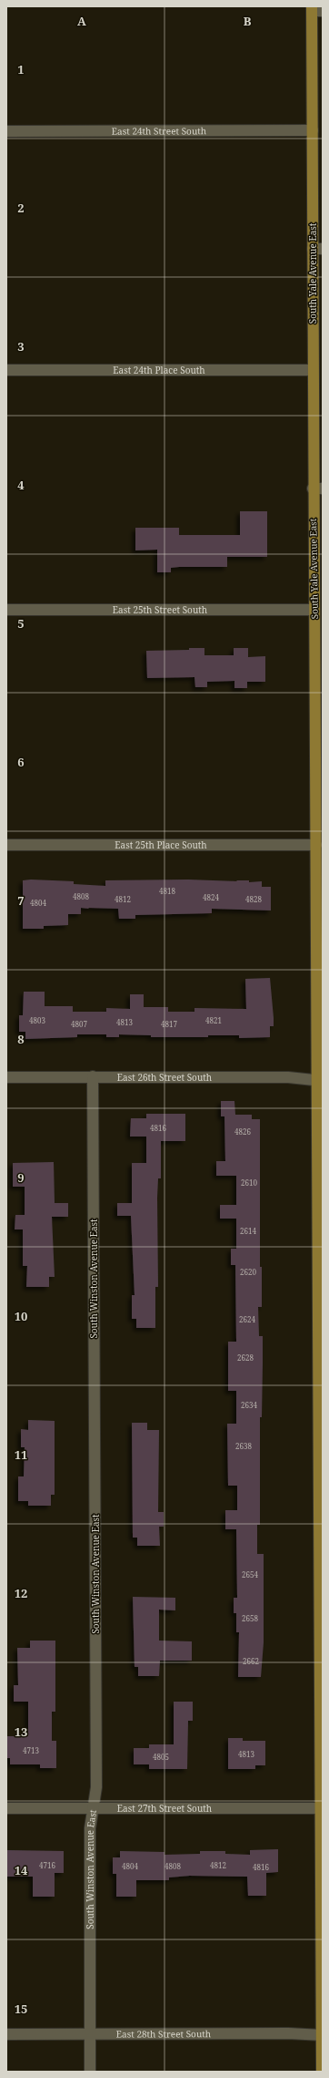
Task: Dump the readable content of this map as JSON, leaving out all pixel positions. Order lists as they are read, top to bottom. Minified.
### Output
{"streets":{"main road":["South Yale Avenue East"],"street":["East 24th Street South","East 24th Place South","East 25th Street South","East 25th Place South","East 26th Street South","South Winston Avenue East","East 27th Street South","East 28th Street South"]},"crossings":[["East 24th Street South","South Yale Avenue East"],["South Yale Avenue East","East 24th Place South"],["South Yale Avenue East","East 25th Street South"],["South Yale Avenue East","East 25th Place South"],["South Yale Avenue East","East 26th Street South"],["South Yale Avenue East","East 27th Street South"],["South Yale Avenue East","East 28th Street South"],["East 26th Street South","South Winston Avenue East"],["South Winston Avenue East","East 27th Street South"],["South Winston Avenue East","East 28th Street South"]],"house_numbers":["4818","4808","4824","4812","4828","4804","4803","4821","4813","4807","4817","4816","4826","2610","2614","2620","2624","2628","2634","2638","2654","2658","2662","4713","4813","4805","4716","4812","4804","4808","4816"],"grid":{"columns":["A","B"],"rows":["1","2","3","4","5","6","7","8","9","10","11","12","13","14","15"]}}
